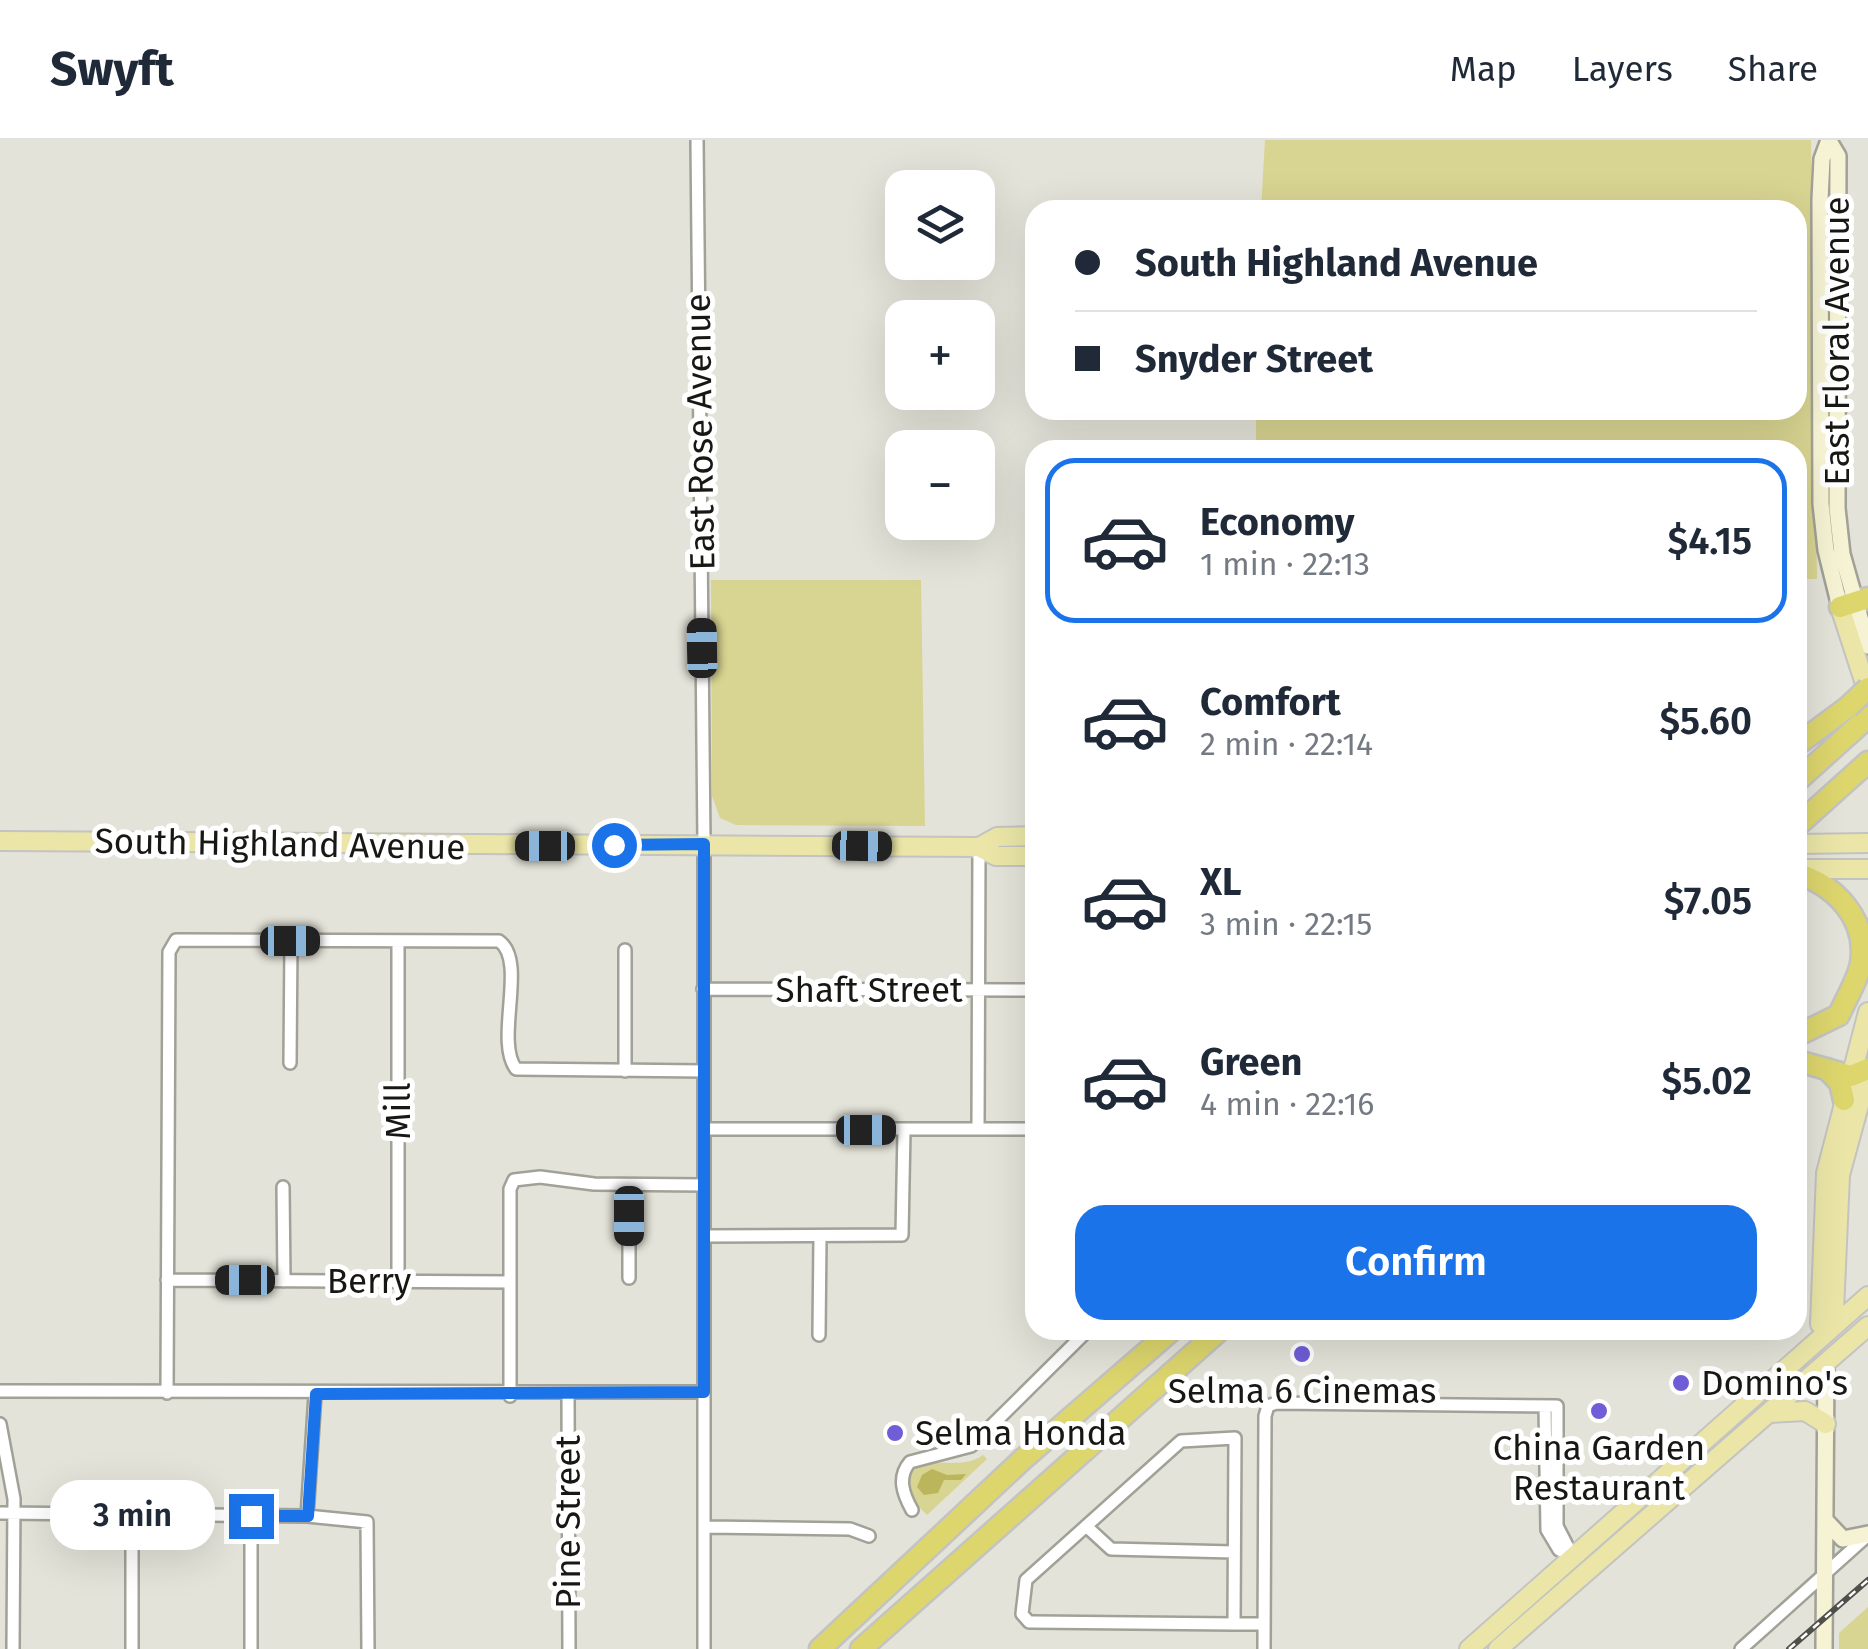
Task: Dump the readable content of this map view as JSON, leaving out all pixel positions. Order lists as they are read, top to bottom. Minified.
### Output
{"streets":{"main road":["South Highland Avenue"],"street":["East Floral Avenue","East Rose Avenue","Shaft Street","Mill","Berry","Pine Street"]},"crossings":[["East Rose Avenue","South Highland Avenue"],["East Rose Avenue","Shaft Street"],["Mill","Berry"]],"places":["Selma 6 Cinemas","Domino's","China Garden Restaurant","Selma Honda"],"page":{"header":"Swyft","nav":["Map","Layers","Share"],"map_buttons":["+","−"],"banner":["South Highland Avenue","Snyder Street"],"list":[{"name":"Economy","note":"1 min · 22:13","value":"$4.15"},{"name":"Comfort","note":"2 min · 22:14","value":"$5.60"},{"name":"XL","note":"3 min · 22:15","value":"$7.05"},{"name":"Green","note":"4 min · 22:16","value":"$5.02"}],"buttons":"Confirm","bubble":"3 min"}}
